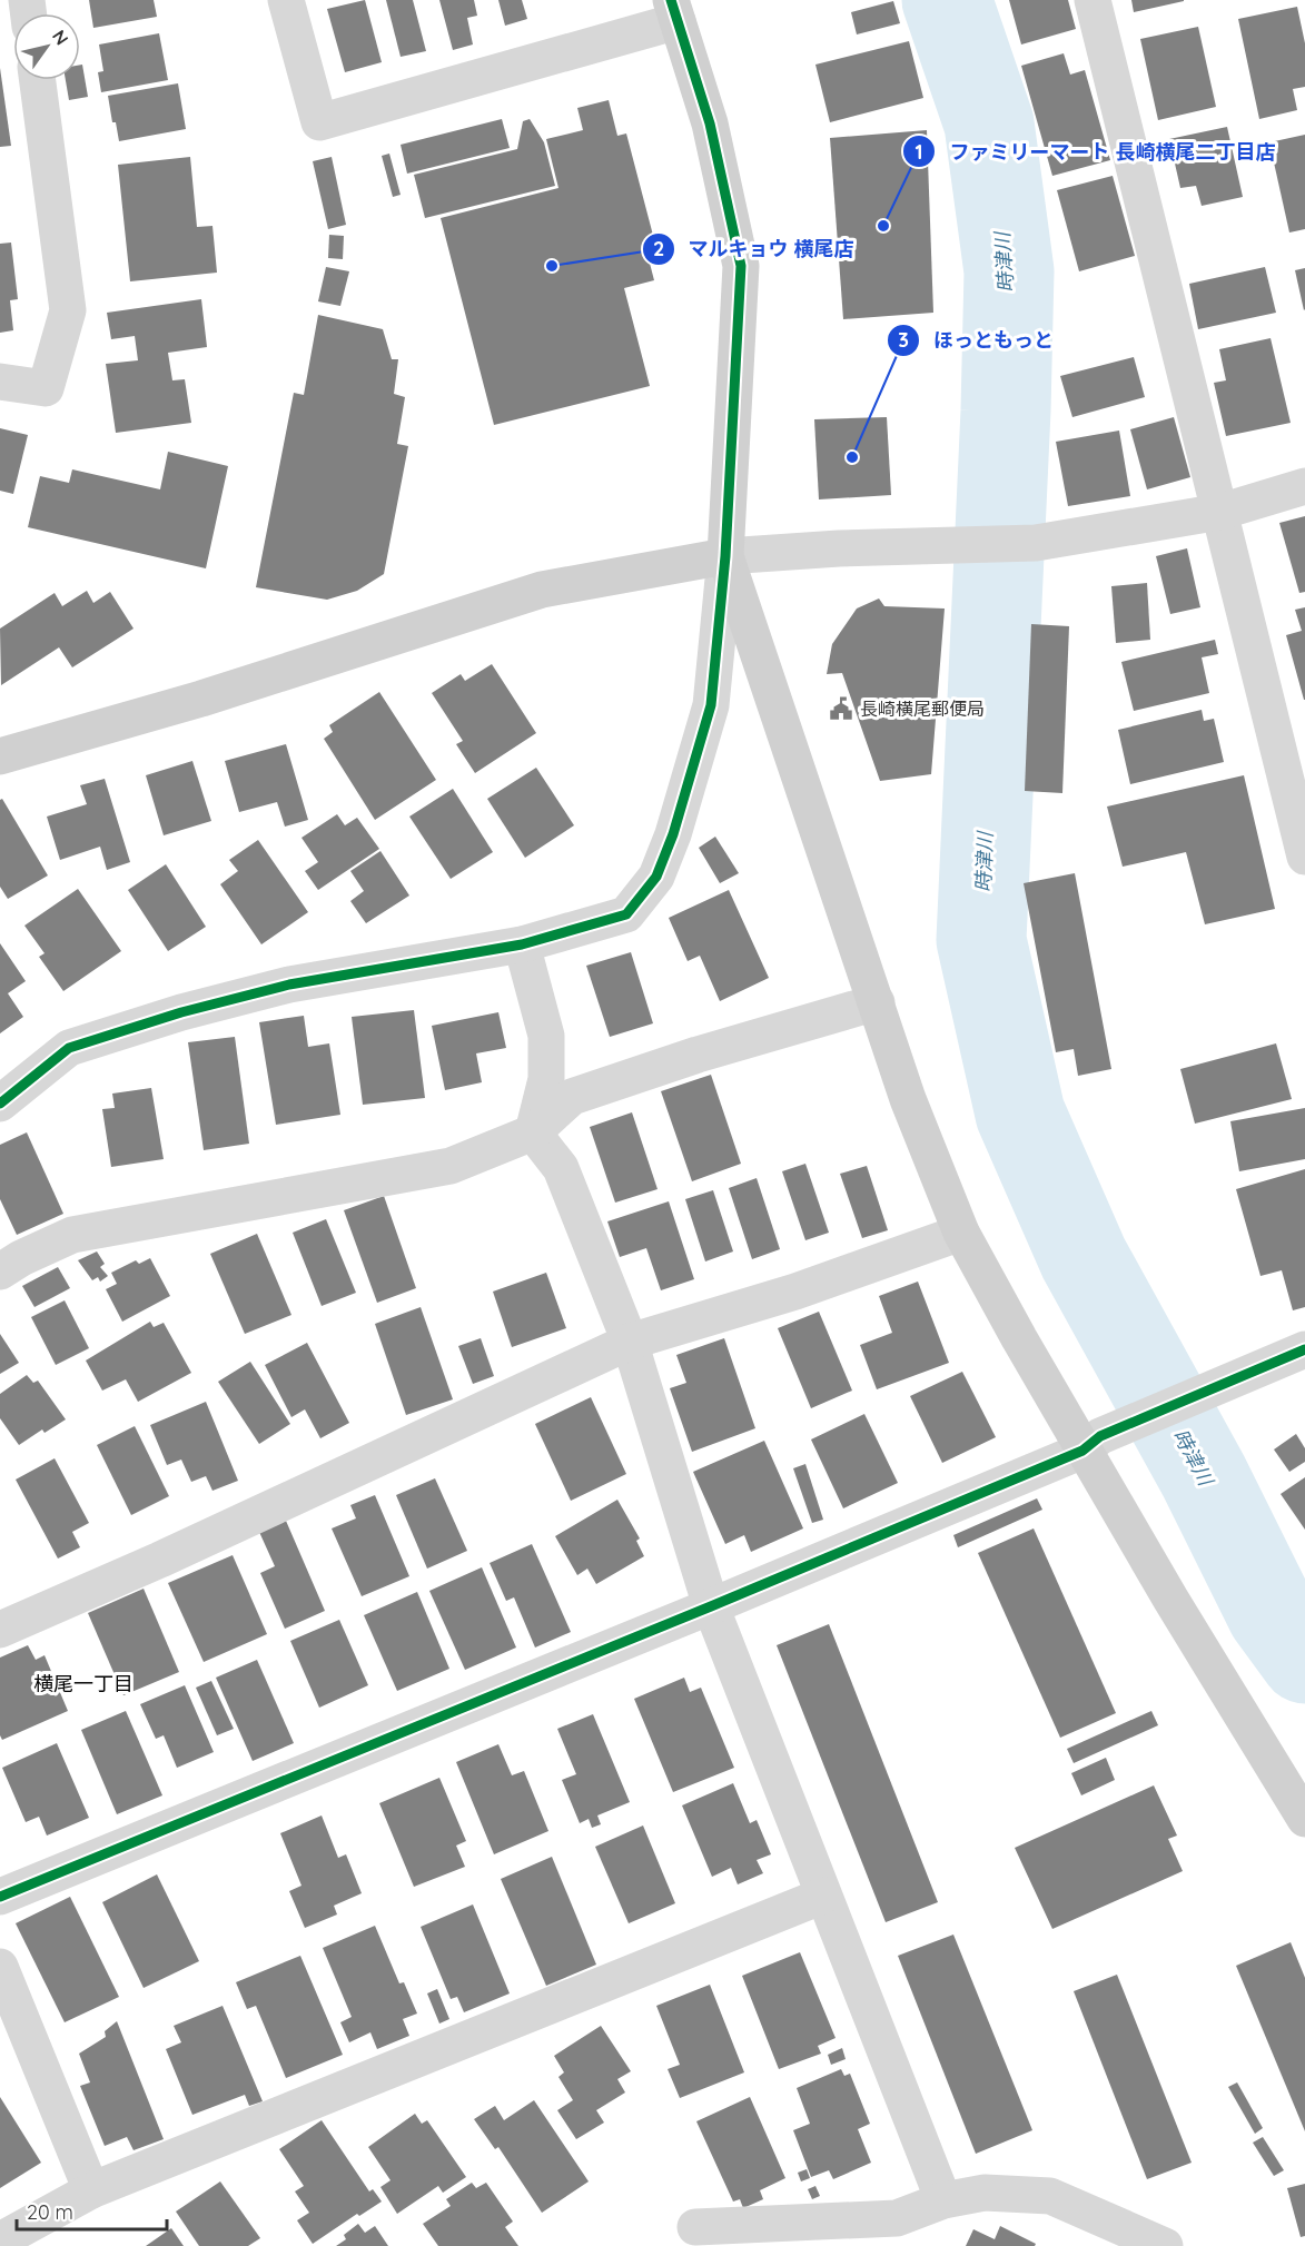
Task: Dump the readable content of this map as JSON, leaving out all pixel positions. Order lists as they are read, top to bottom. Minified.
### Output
{"districts":["横尾一丁目"],"water":["時津川"],"places":{"other":["ファミリーマート 長崎横尾二丁目店","マルキョウ 横尾店","ほっともっと"],"public building":["長崎横尾郵便局"]},"scale_bar":"20 m","north":"top right"}
